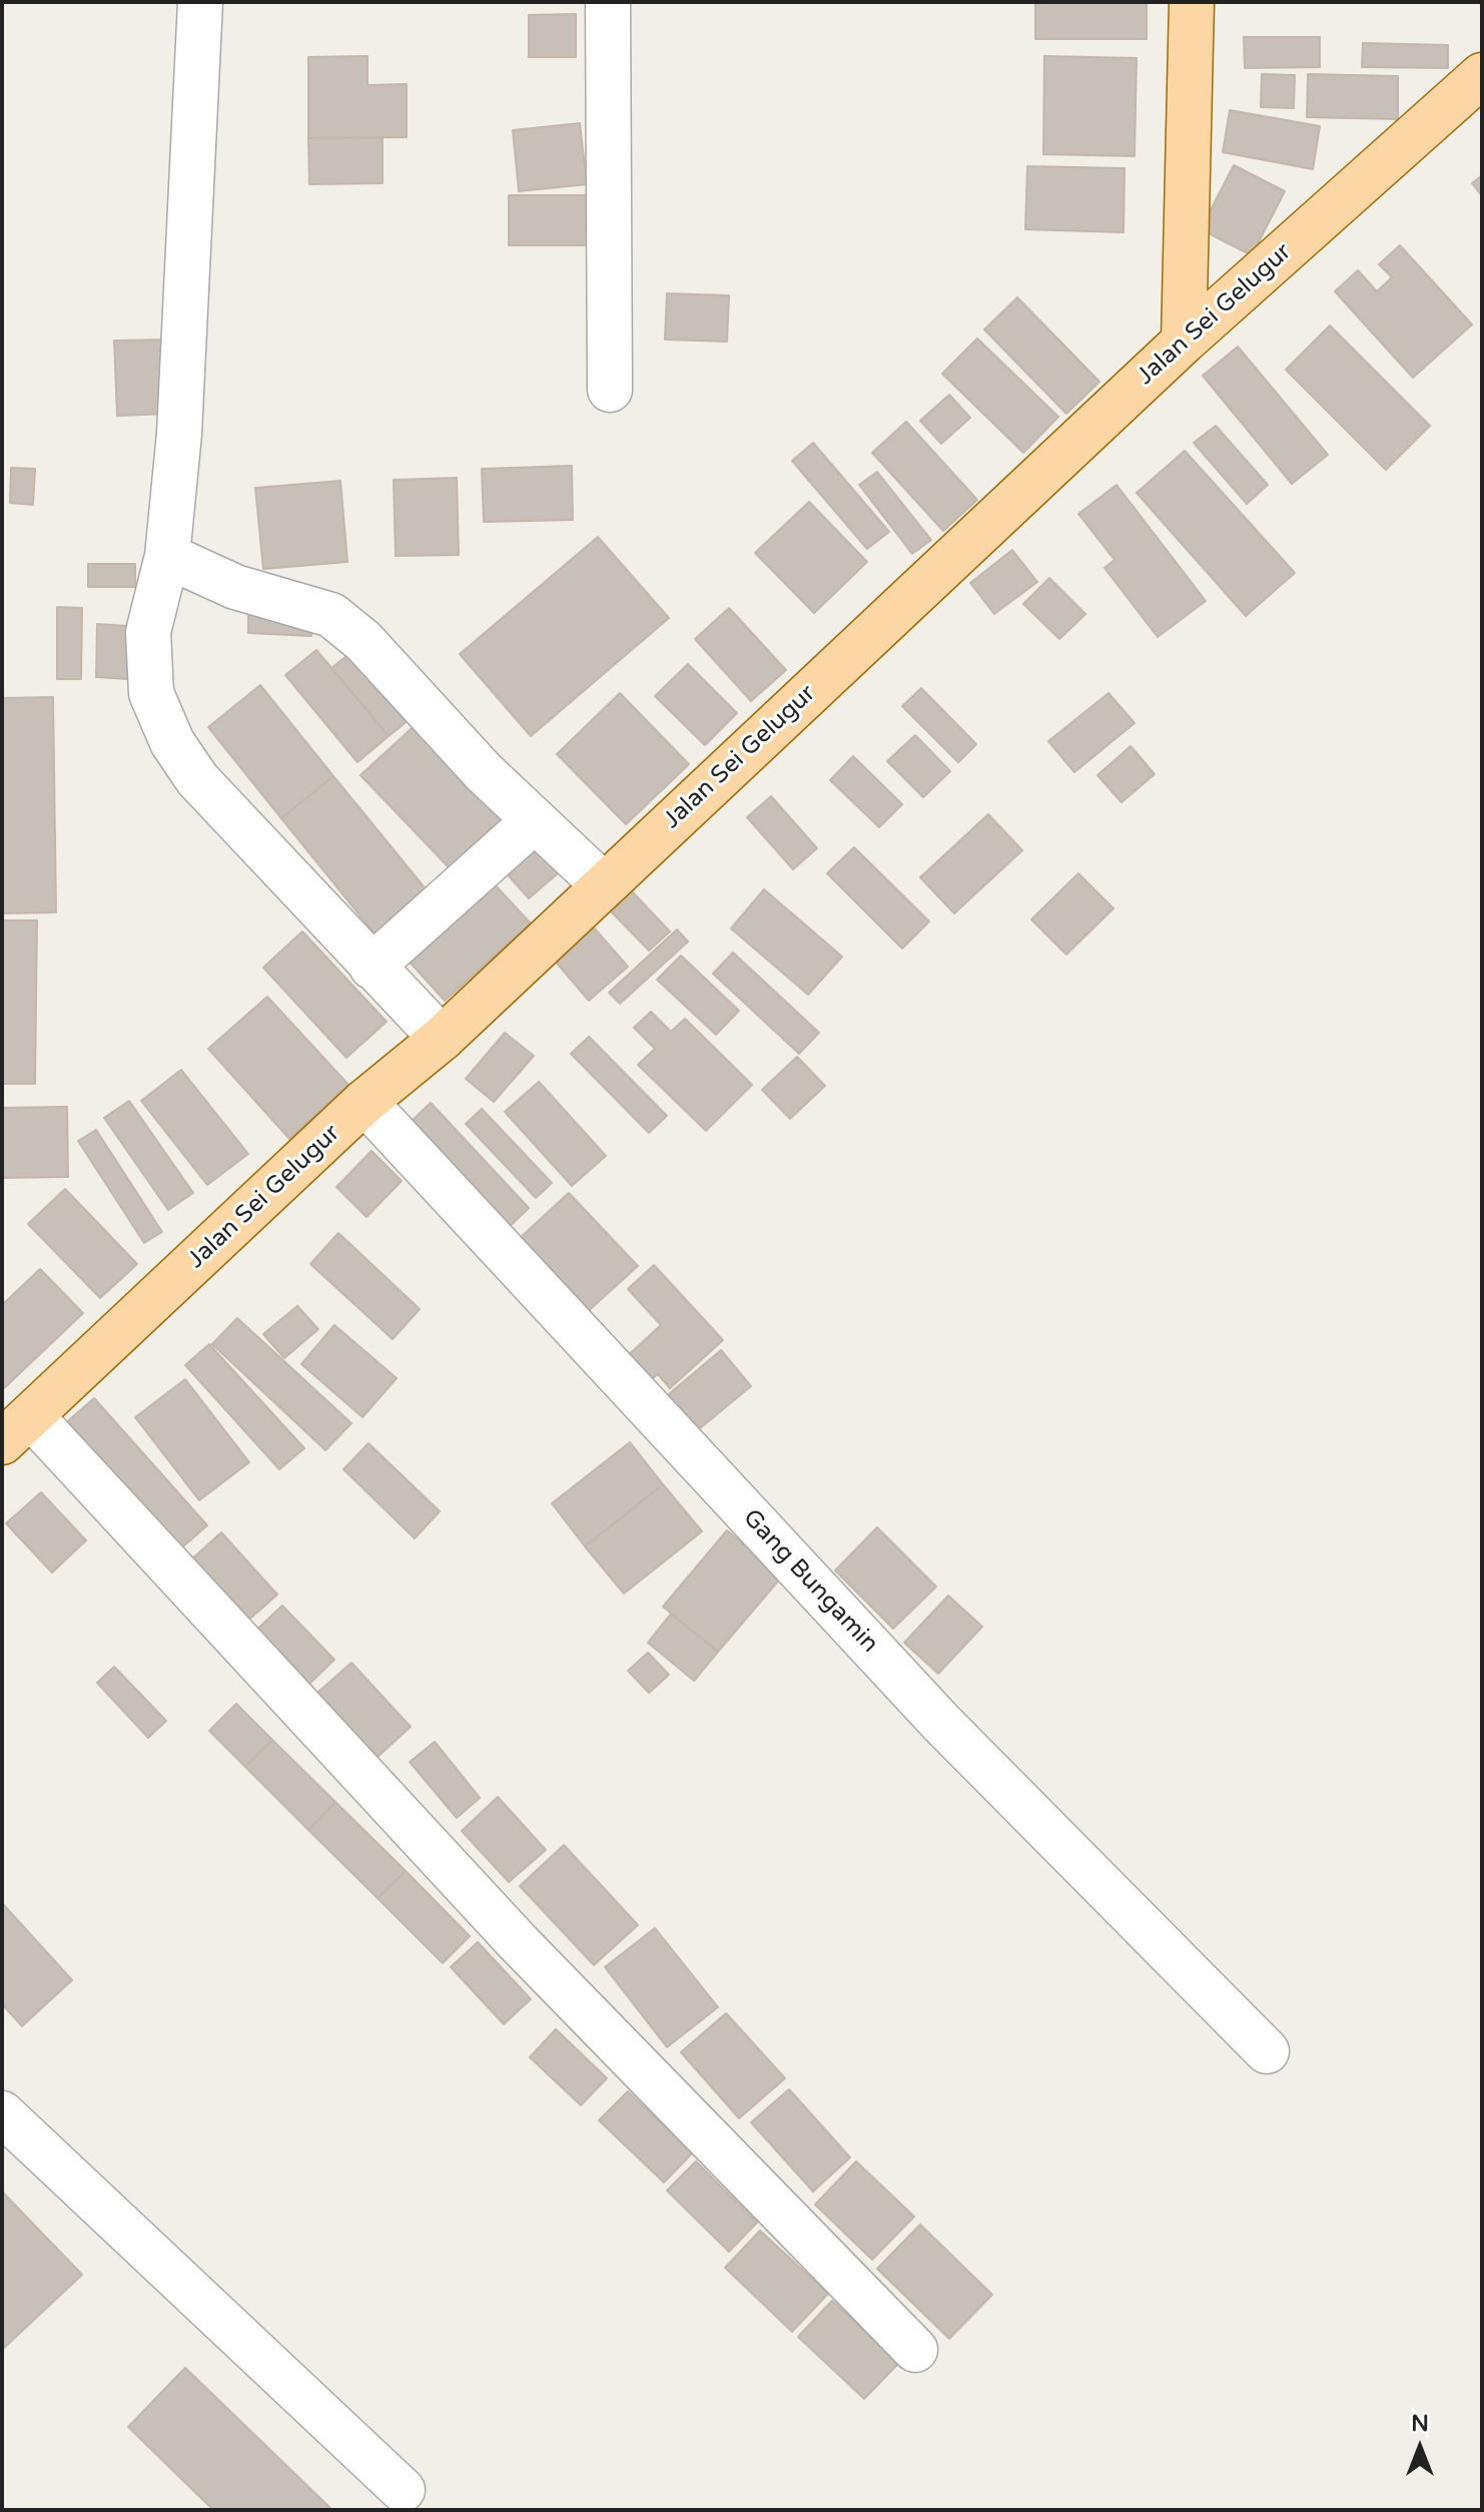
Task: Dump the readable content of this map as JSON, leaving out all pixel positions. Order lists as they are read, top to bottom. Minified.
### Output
{"streets":{"main road":["Jalan Sei Gelugur"],"street":["Gang Bungamin"]},"crossings":[["Jalan Sei Gelugur","Gang Bungamin"]],"north":"top"}
